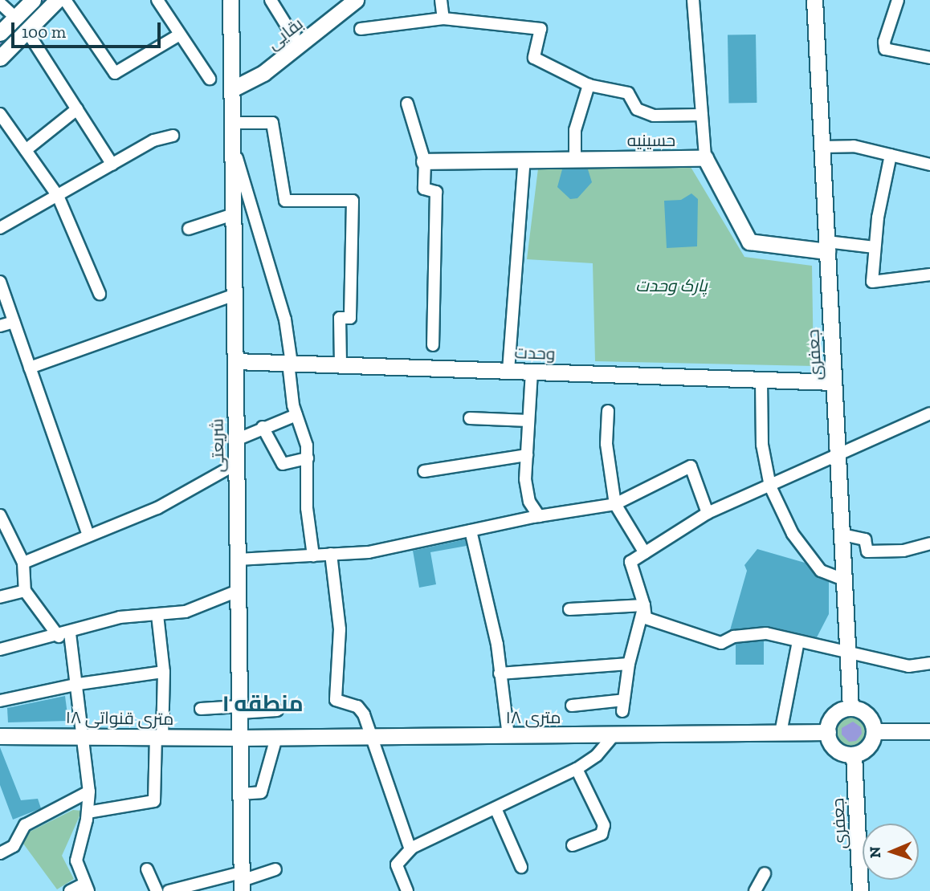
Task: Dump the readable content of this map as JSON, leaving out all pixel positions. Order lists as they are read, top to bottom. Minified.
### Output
{"streets":{"street":["بقایی","حسینیه","وحدت","جعفری","شریعتی","۱۸ متری","۱۸ متری قنواتی"]},"crossings":[["بقایی","شریعتی"],["وحدت","جعفری"],["وحدت","شریعتی"],["جعفری","۱۸ متری"],["شریعتی","۱۸ متری"],["شریعتی","۱۸ متری قنواتی"],["۱۸ متری","۱۸ متری قنواتی"]],"districts":["منطقه ۱"],"parks":["پارک وحدت"],"scale_bar":"100 m","north":"left"}
